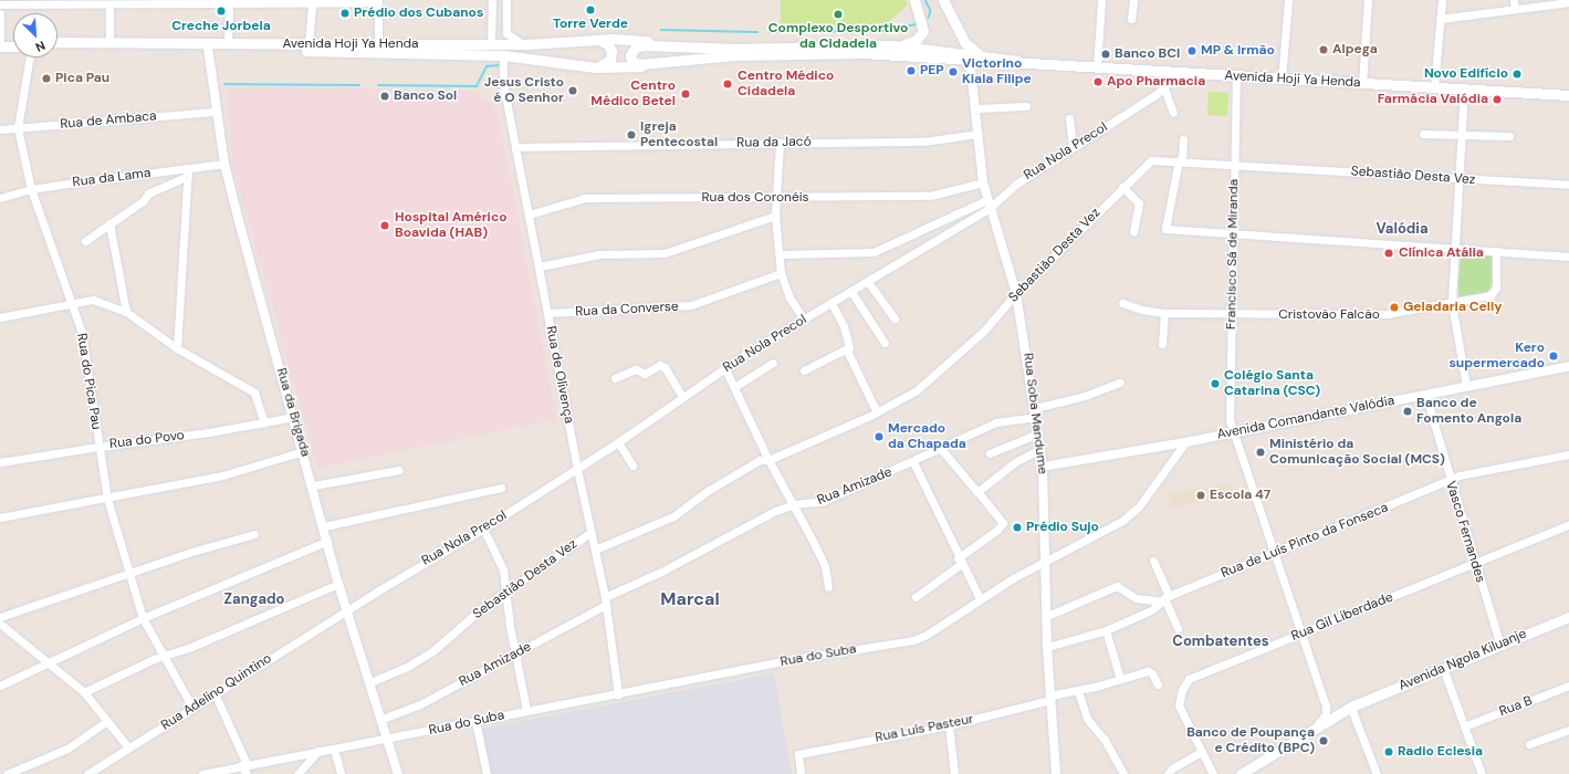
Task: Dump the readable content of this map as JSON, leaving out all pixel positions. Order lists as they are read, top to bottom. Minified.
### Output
{"streets":{"main road":["Avenida Hoji Ya Henda","Avenida Ngola Kiluanje"],"street":["Rua de Ambaca","Rua da Jacó","Rua Nola Precol","Sebastião Desta Vez","Rua da Lama","Rua dos Coronéis","Francisco Sá de Miranda","Rua da Converse","Cristovão Falcão","Rua de Olivença","Rua do Pica Pau","Rua da Brigada","Rua Soba Mandume","Avenida Comandante Valódia","Rua do Povo","Rua Amizade","Vasco Fernandes","Rua de Luís Pinto da Fonseca","Rua Gil Liberdade","Rua do Suba","Rua Adelino Quintino","Rua B","Rua Luís Pasteur"]},"crossings":[["Avenida Hoji Ya Henda","Rua Nola Precol"],["Avenida Hoji Ya Henda","Francisco Sá de Miranda"],["Avenida Hoji Ya Henda","Rua de Olivença"],["Avenida Hoji Ya Henda","Rua da Brigada"],["Avenida Hoji Ya Henda","Rua Soba Mandume"],["Rua de Ambaca","Rua do Pica Pau"],["Rua de Ambaca","Rua da Brigada"],["Rua da Jacó","Rua de Olivença"],["Rua da Jacó","Rua Soba Mandume"],["Rua Nola Precol","Rua de Olivença"],["Rua Nola Precol","Rua da Brigada"],["Rua Nola Precol","Rua Soba Mandume"],["Rua Nola Precol","Rua Adelino Quintino"],["Sebastião Desta Vez","Francisco Sá de Miranda"],["Sebastião Desta Vez","Rua de Olivença"],["Sebastião Desta Vez","Rua da Brigada"],["Sebastião Desta Vez","Rua Soba Mandume"],["Rua da Lama","Rua do Pica Pau"],["Rua da Lama","Rua da Brigada"],["Rua dos Coronéis","Rua de Olivença"],["Rua dos Coronéis","Rua Soba Mandume"],["Francisco Sá de Miranda","Cristovão Falcão"],["Francisco Sá de Miranda","Avenida Comandante Valódia"],["Francisco Sá de Miranda","Rua de Luís Pinto da Fonseca"],["Francisco Sá de Miranda","Rua Gil Liberdade"],["Francisco Sá de Miranda","Avenida Ngola Kiluanje"],["Rua da Converse","Rua de Olivença"],["Rua de Olivença","Rua Amizade"],["Rua de Olivença","Rua do Suba"],["Rua do Pica Pau","Rua do Povo"],["Rua do Pica Pau","Rua Adelino Quintino"],["Rua da Brigada","Rua do Povo"],["Rua da Brigada","Rua Amizade"],["Rua da Brigada","Rua do Suba"],["Rua da Brigada","Rua Adelino Quintino"],["Rua Soba Mandume","Avenida Comandante Valódia"],["Rua Soba Mandume","Rua Amizade"],["Rua Soba Mandume","Rua de Luís Pinto da Fonseca"],["Rua Soba Mandume","Rua do Suba"],["Rua Soba Mandume","Rua Luís Pasteur"],["Avenida Comandante Valódia","Vasco Fernandes"],["Avenida Comandante Valódia","Rua do Suba"],["Vasco Fernandes","Rua de Luís Pinto da Fonseca"],["Vasco Fernandes","Rua Gil Liberdade"],["Vasco Fernandes","Avenida Ngola Kiluanje"]],"districts":["Valódia","Zangado","Marcal","Combatentes"],"places":["Torre Verde","Creche Jorbela","Prédio dos Cubanos","Complexo Desportivo da Cidadela","Alpega","MP & Irmão","Banco BCI","PEP","Victorino Kiala Filipe","Novo Edifício","Pica Pau","Apo Pharmacia","Centro Médico Cidadela","Jesus Cristo é O Senhor","Centro Médico Betel","Banco Sol","Farmácia Valódia","Igreja Pentecostal","Hospital Américo Boavida (HAB)","Clínica Atália","Geladaria Celly","Kero supermercado","Colégio Santa Catarina (CSC)","Banco de Fomento Angola","Mercado da Chapada","Ministério da Comunicação Social (MCS)","Escola 47","Prédio Sujo","Banco de Poupança e Crédito (BPC)","Radio Eclesia"],"north":"bottom right"}
